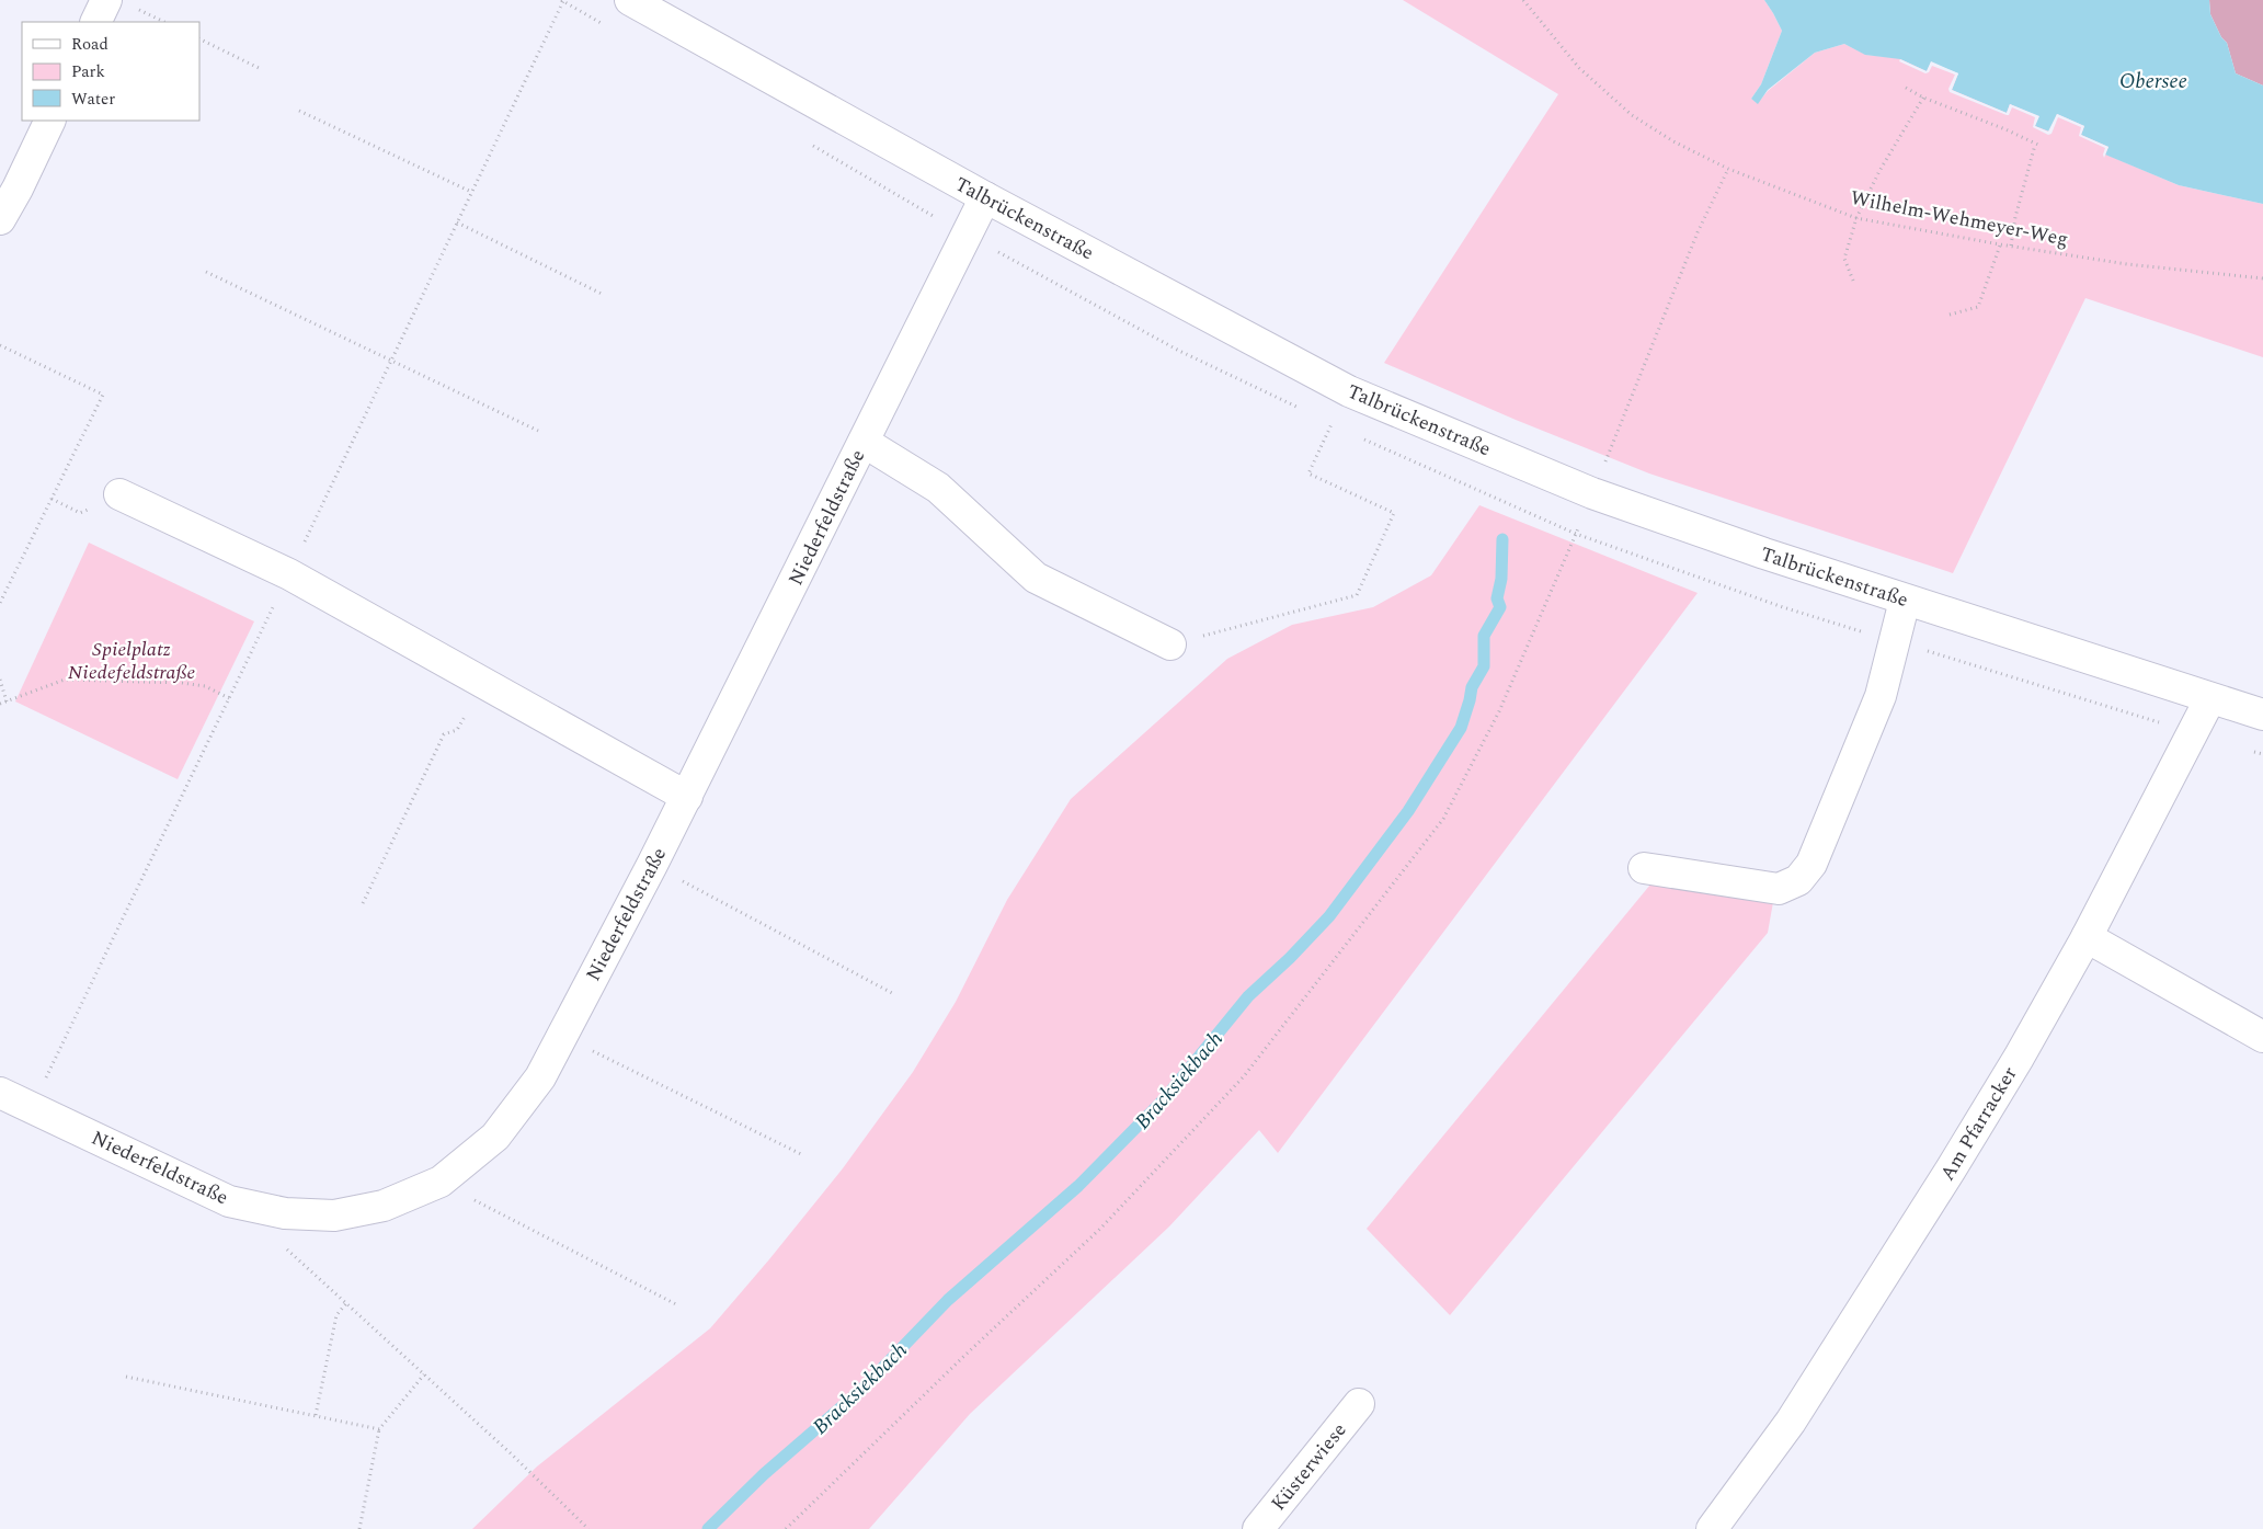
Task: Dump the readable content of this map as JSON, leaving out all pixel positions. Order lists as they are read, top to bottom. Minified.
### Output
{"streets":{"street":["Talbrückenstraße","Niederfeldstraße","Am Pfarracker","Küsterwiese"],"path":["Wilhelm-Wehmeyer-Weg"]},"crossings":[["Talbrückenstraße","Niederfeldstraße"],["Talbrückenstraße","Am Pfarracker"]],"water":["Obersee","Bracksiekbach"],"parks":["Spielplatz Niedefeldstraße"],"legend":["Road","Park","Water"]}
